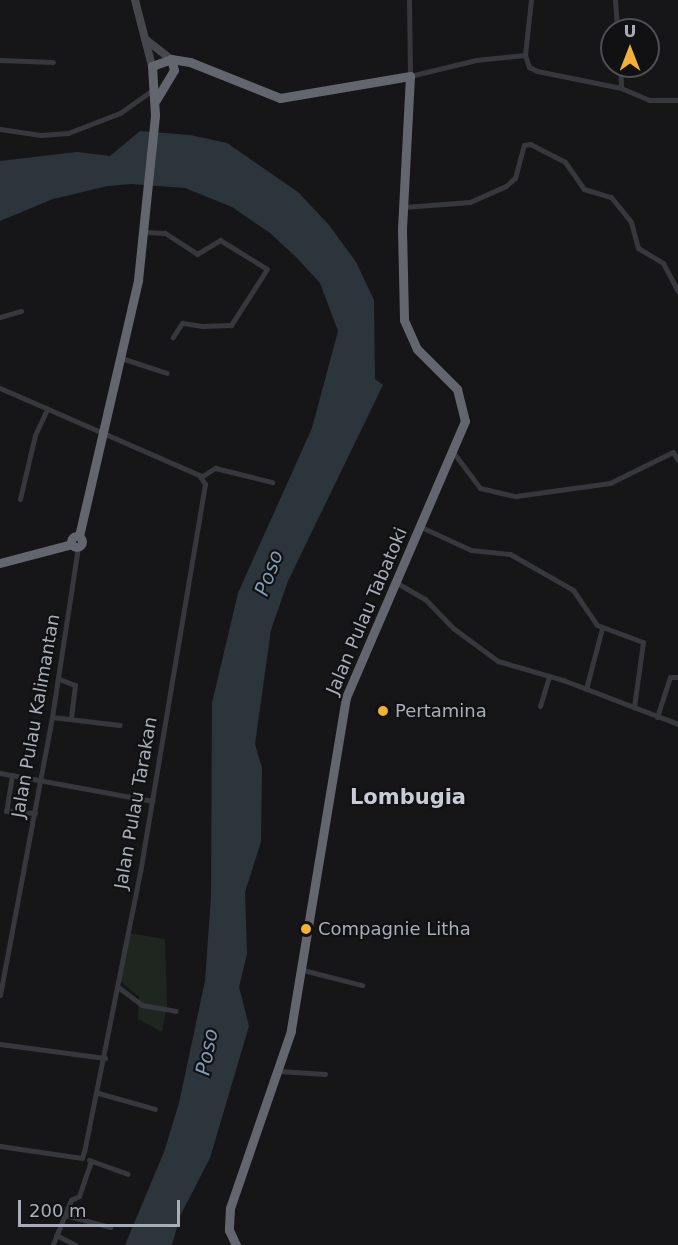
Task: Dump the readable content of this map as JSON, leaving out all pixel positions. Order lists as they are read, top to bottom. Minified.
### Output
{"streets":{"highway":["Jalan Pulau Tabatoki"],"street":["Jalan Pulau Kalimantan","Jalan Pulau Tarakan"]},"districts":["Lombugia"],"water":["Poso"],"places":["Pertamina","Compagnie Litha"],"scale_bar":"200 m","north":"top"}
